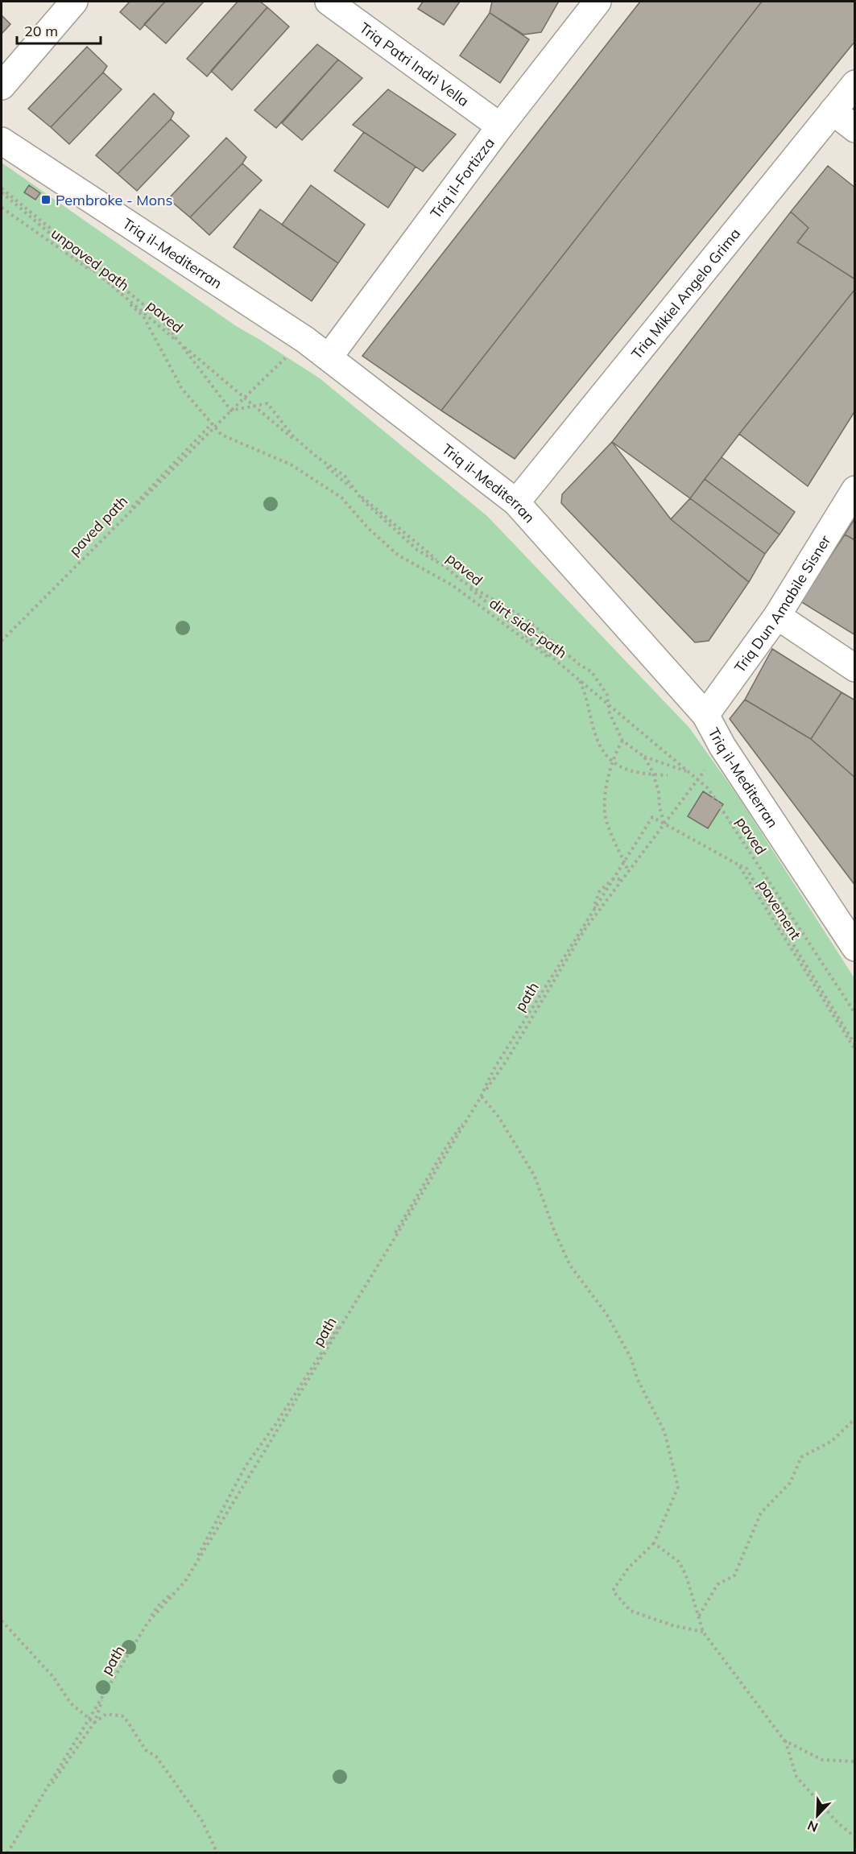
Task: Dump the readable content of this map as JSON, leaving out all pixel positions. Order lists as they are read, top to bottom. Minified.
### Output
{"streets":{"street":["Triq Patri Indrì Vella","Triq il-Fortizza","Triq il-Mediterran","Triq Mikiel Angelo Grima","Triq Dun Amabile Sisner"],"path":["unpaved path","paved","paved path","dirt side-path","pavement","path"]},"crossings":[["Triq Patri Indrì Vella","Triq il-Fortizza"],["Triq il-Fortizza","Triq il-Mediterran"],["Triq il-Mediterran","Triq Mikiel Angelo Grima"],["Triq il-Mediterran","Triq Dun Amabile Sisner"],["unpaved path","paved path"],["unpaved path","dirt side-path"],["paved path","dirt side-path"],["pavement","path"]],"places":{"transit":["Pembroke - Mons"]},"scale_bar":"20 m","north":"bottom left"}
